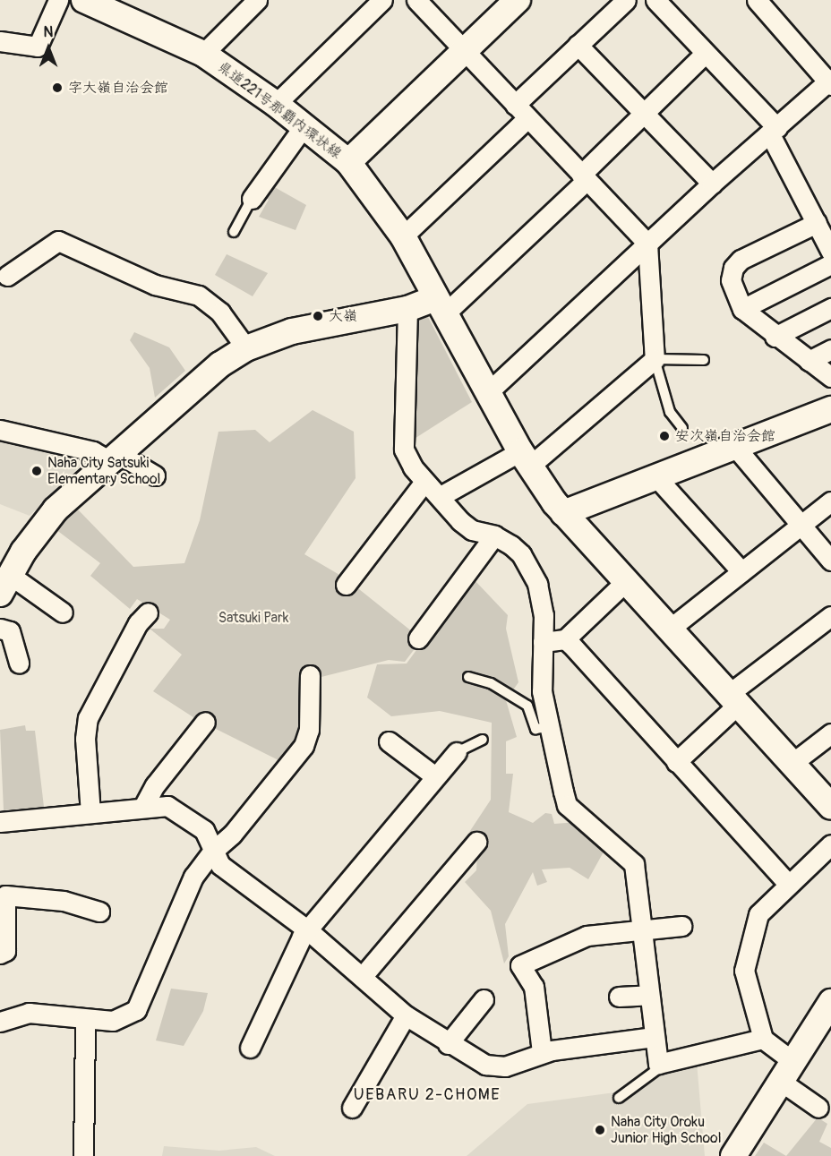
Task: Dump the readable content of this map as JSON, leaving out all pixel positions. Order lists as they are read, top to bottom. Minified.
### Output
{"streets":{"street":["県道221号那覇内環状線"]},"districts":["UEBARU 2-CHOME"],"parks":["Satsuki Park"],"places":["字大嶺自治会館","大嶺","安次嶺自治会館","Naha City Satsuki Elementary School","Naha City Oroku Junior High School"],"north":"top"}
